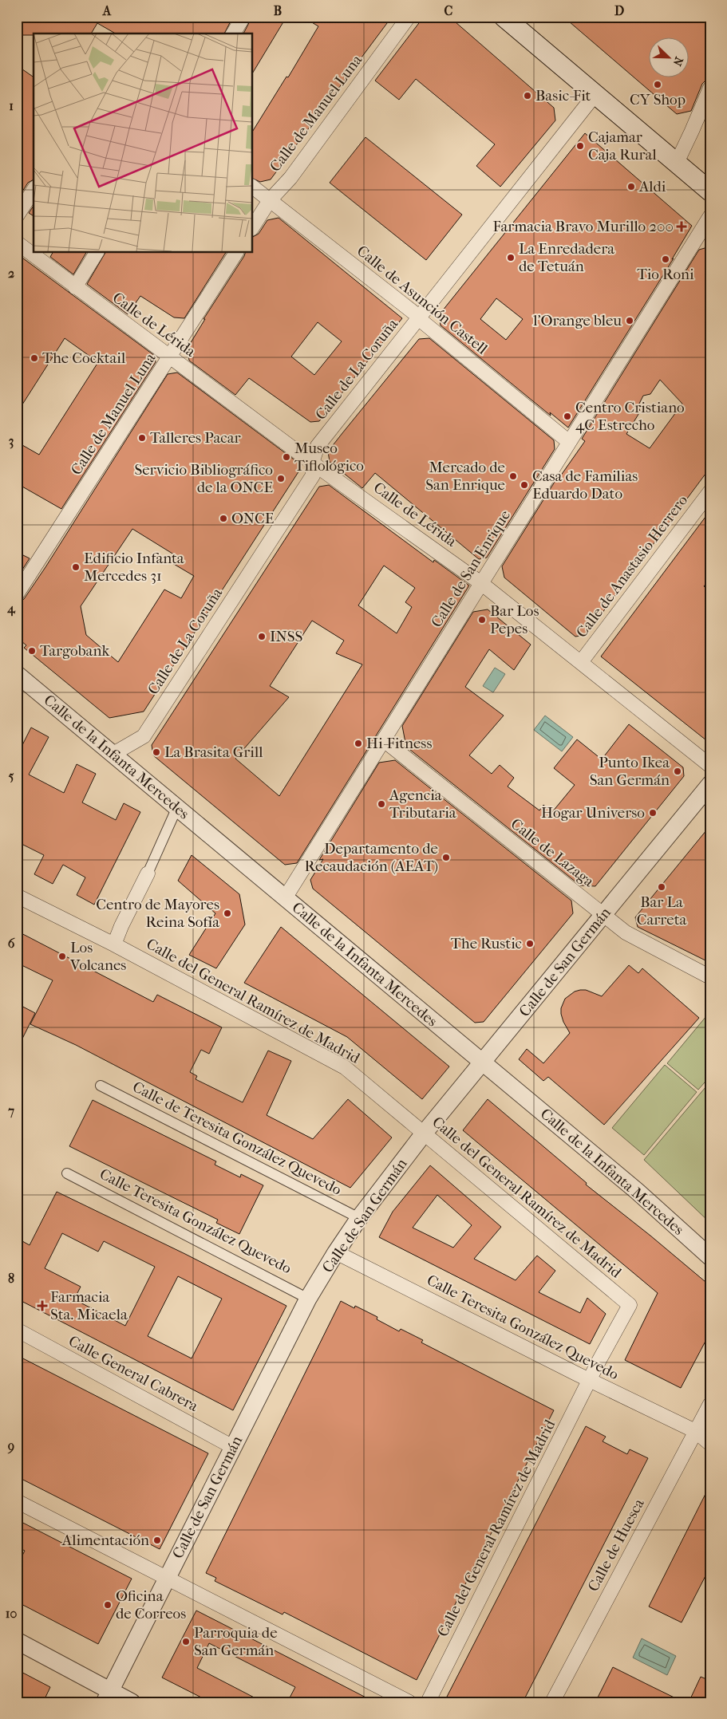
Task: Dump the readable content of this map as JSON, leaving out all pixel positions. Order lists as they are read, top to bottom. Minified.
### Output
{"streets":{"street":["Calle de Manuel Luna","Calle de Asunción Castell","Calle de Lérida","Calle de La Coruña","Calle de Anastasio Herrero","Calle de San Enrique","Calle de la Infanta Mercedes","Calle de Lazaga","Calle de San Germán","Calle del General Ramírez de Madrid","Calle de Teresita González Quevedo","Calle Teresita González Quevedo","Calle General Cabrera","Calle de Huesca"]},"crossings":[["Calle de Manuel Luna","Calle de Asunción Castell"],["Calle de Manuel Luna","Calle de Lérida"],["Calle de Asunción Castell","Calle de La Coruña"],["Calle de Asunción Castell","Calle de San Enrique"],["Calle de Lérida","Calle de La Coruña"],["Calle de Lérida","Calle de Anastasio Herrero"],["Calle de Lérida","Calle de San Enrique"],["Calle de La Coruña","Calle de la Infanta Mercedes"],["Calle de San Enrique","Calle de la Infanta Mercedes"],["Calle de San Enrique","Calle de Lazaga"],["Calle de la Infanta Mercedes","Calle de San Germán"],["Calle de Lazaga","Calle de San Germán"],["Calle de San Germán","Calle del General Ramírez de Madrid"],["Calle de San Germán","Calle de Teresita González Quevedo"],["Calle de San Germán","Calle Teresita González Quevedo"],["Calle de San Germán","Calle General Cabrera"],["Calle del General Ramírez de Madrid","Calle Teresita González Quevedo"],["Calle Teresita González Quevedo","Calle de Huesca"]],"places":{"other":["CY Shop","Basic-Fit","Cajamar Caja Rural","Aldi","La Enredadera de Tetuán","Tio Roni","l'Orange bleu","The Cocktail","Centro Cristiano 4C Estrecho","Talleres Pacar","Museo Tiflológico","Mercado de San Enrique","Servicio Bibliográfico de la ONCE","Casa de Familias Eduardo Dato","ONCE","Edificio Infanta Mercedes 31","Bar Los Pepes","INSS","Targobank","Hi-Fitness","La Brasita Grill","Punto Ikea San Germán","Agencia Tributaria","Hogar Universo","Departamento de Recaudación (AEAT)","Bar La Carreta","Centro de Mayores Reina Sofía","The Rustic","Los Volcanes","Alimentación","Oficina de Correos","Parroquia de San Germán"],"health":["Farmacia Bravo Murillo 200","Farmacia Sta. Micaela"]},"north":"bottom right","grid":{"columns":["A","B","C","D"],"rows":["1","2","3","4","5","6","7","8","9","10"]}}
